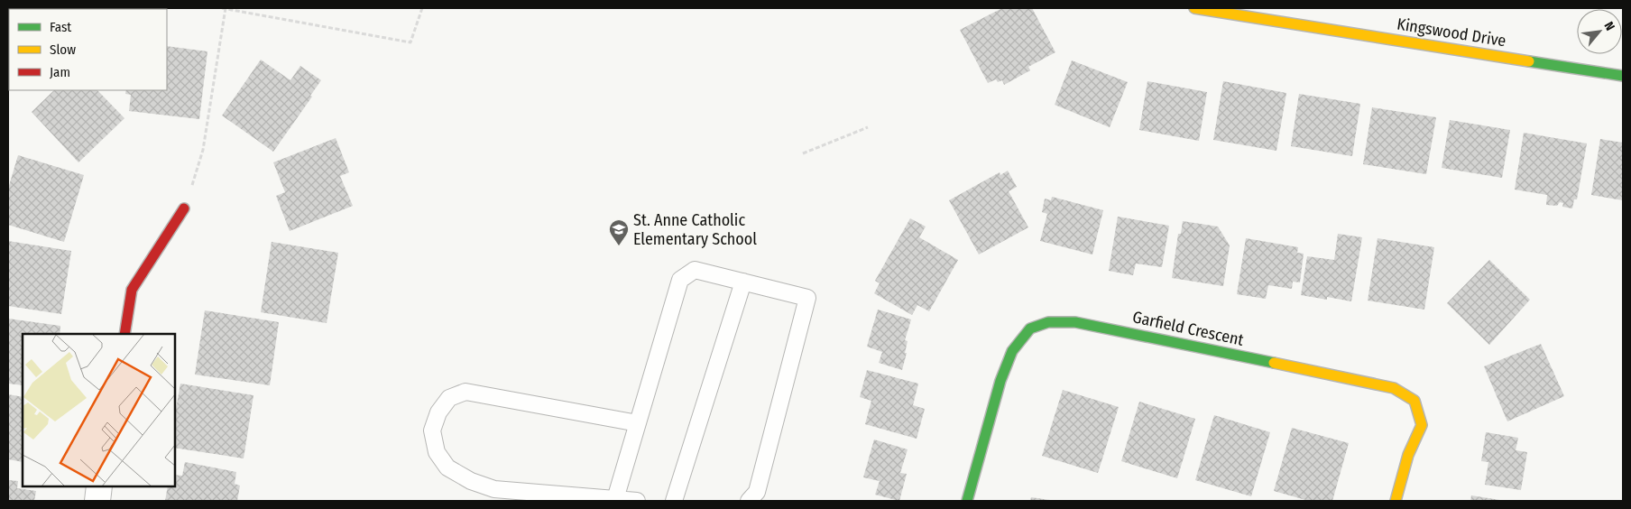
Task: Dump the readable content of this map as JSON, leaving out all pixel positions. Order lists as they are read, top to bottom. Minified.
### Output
{"streets":{"street":["Kingswood Drive","Garfield Crescent"]},"places":{"school or university":["St. Anne Catholic Elementary School"]},"legend":["Fast","Slow","Jam"],"north":"top right"}
